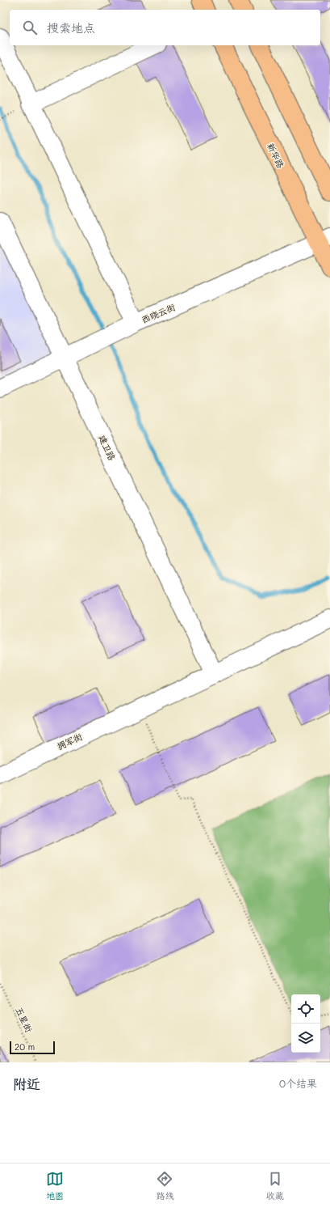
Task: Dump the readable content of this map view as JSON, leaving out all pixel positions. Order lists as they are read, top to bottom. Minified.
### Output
{"streets":{"main road":["新华路"],"street":["西晓云街","建卫路","拥军街"],"path":["五星街"]},"crossings":[["新华路","西晓云街"],["西晓云街","建卫路"],["建卫路","拥军街"]],"scale_bar":"20 m","page":{"search":"搜索地点","scale":"20 m","heading":["附近","0个结果"],"nav":["地图","路线","收藏"]}}
